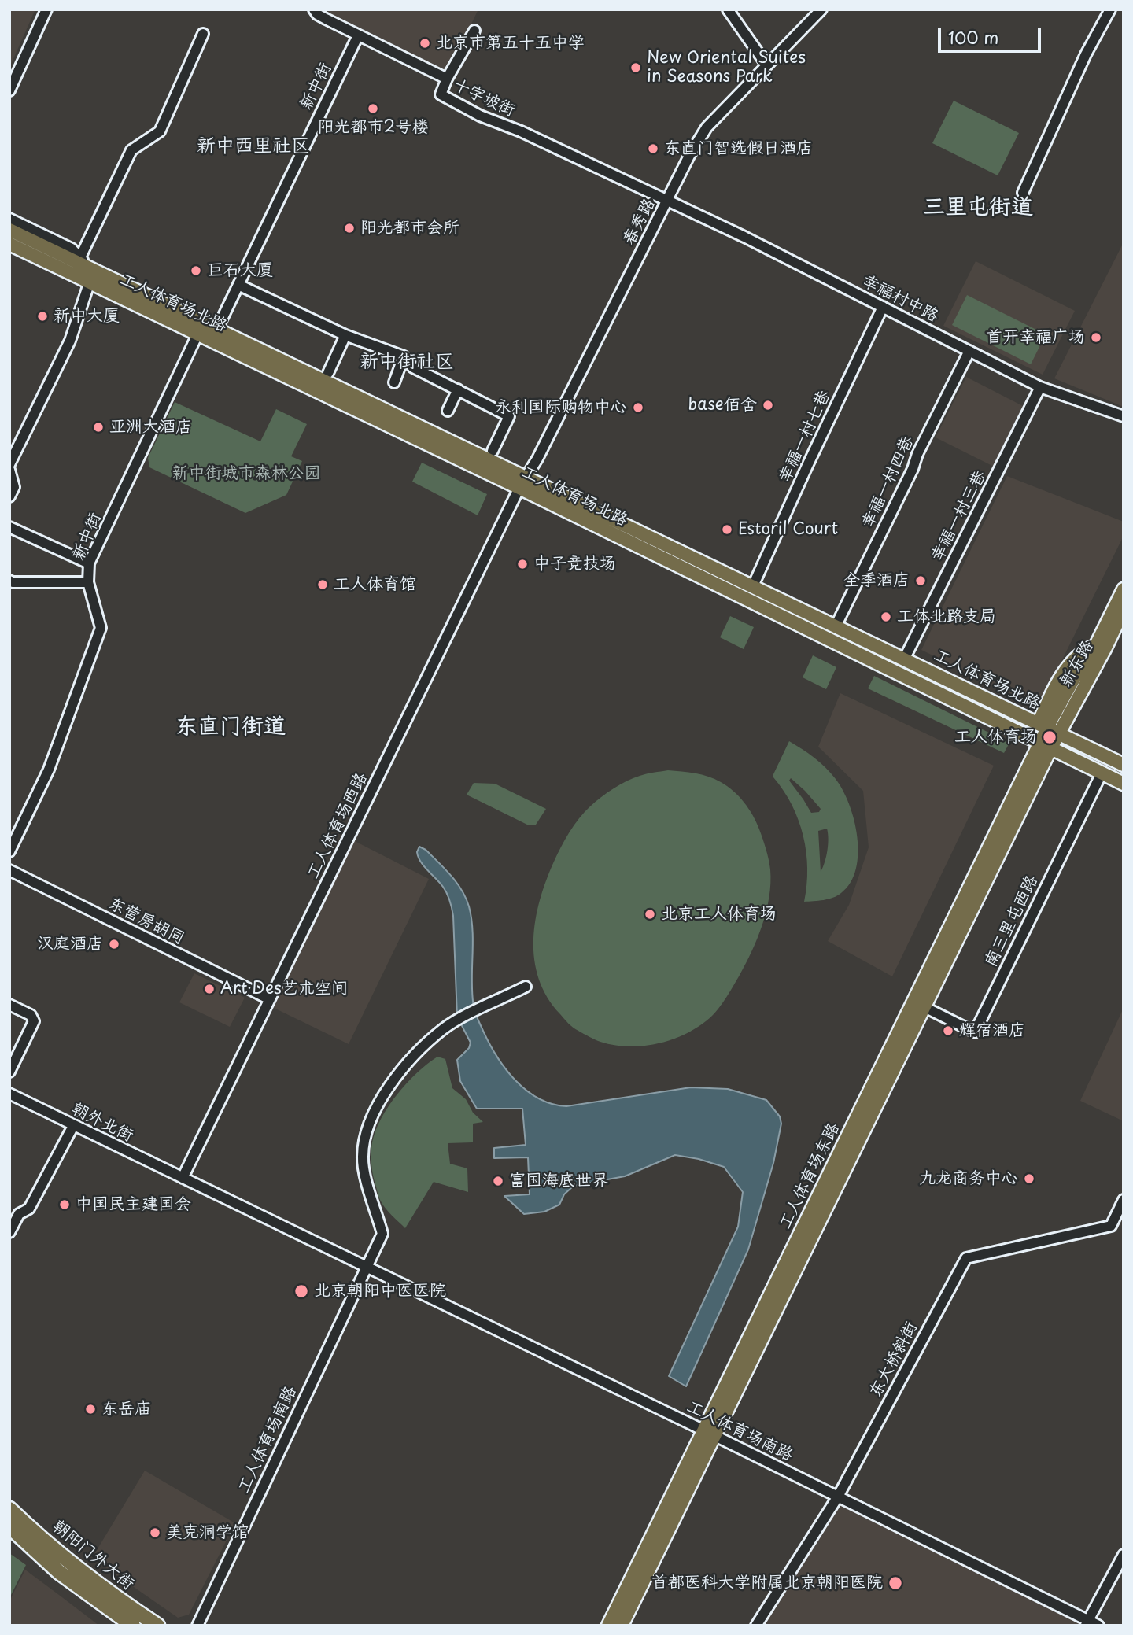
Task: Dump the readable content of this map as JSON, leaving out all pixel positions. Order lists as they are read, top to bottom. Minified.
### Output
{"streets":{"highway":["朝阳门外大街"],"main road":["工人体育场北路","新东路","工人体育场东路"],"street":["新中街","十字坡街","春秀路","幸福村中路","幸福一村七巷","幸福一村四巷","幸福一村三巷","工人体育场西路","东营房胡同","南三里屯西路","朝外北街","东大桥斜街","工人体育场南路"]},"crossings":[["新中街","十字坡街"],["新中街","工人体育场北路"],["十字坡街","春秀路"],["十字坡街","幸福村中路"],["春秀路","幸福村中路"],["春秀路","工人体育场北路"],["春秀路","工人体育场西路"],["幸福村中路","幸福一村七巷"],["幸福村中路","幸福一村四巷"],["幸福村中路","幸福一村三巷"],["工人体育场北路","幸福一村四巷"],["工人体育场北路","幸福一村三巷"],["工人体育场北路","新东路"],["工人体育场北路","工人体育场西路"],["工人体育场北路","南三里屯西路"],["工人体育场北路","工人体育场东路"],["工人体育场西路","东营房胡同"],["工人体育场西路","朝外北街"],["工人体育场西路","工人体育场南路"],["南三里屯西路","工人体育场东路"],["朝外北街","工人体育场南路"],["工人体育场东路","工人体育场南路"],["东大桥斜街","工人体育场南路"]],"districts":["新中西里社区","三里屯街道","新中街社区","东直门街道"],"parks":["新中街城市森林公园"],"places":["北京市第五十五中学","New Oriental Suites in Seasons Park","阳光都市2号楼","东直门智选假日酒店","阳光都市会所","巨石大厦","新中大厦","首开幸福广场","base佰舍","永利国际购物中心","亚洲大酒店","Estoril Court","中子竞技场","全季酒店","工人体育馆","工体北路支局","工人体育场","北京工人体育场","汉庭酒店","Art·Des艺术空间","辉宿酒店","九龙商务中心","富国海底世界","中国民主建国会","北京朝阳中医医院","东岳庙","美克洞学馆","首都医科大学附属北京朝阳医院"],"scale_bar":"100 m"}
